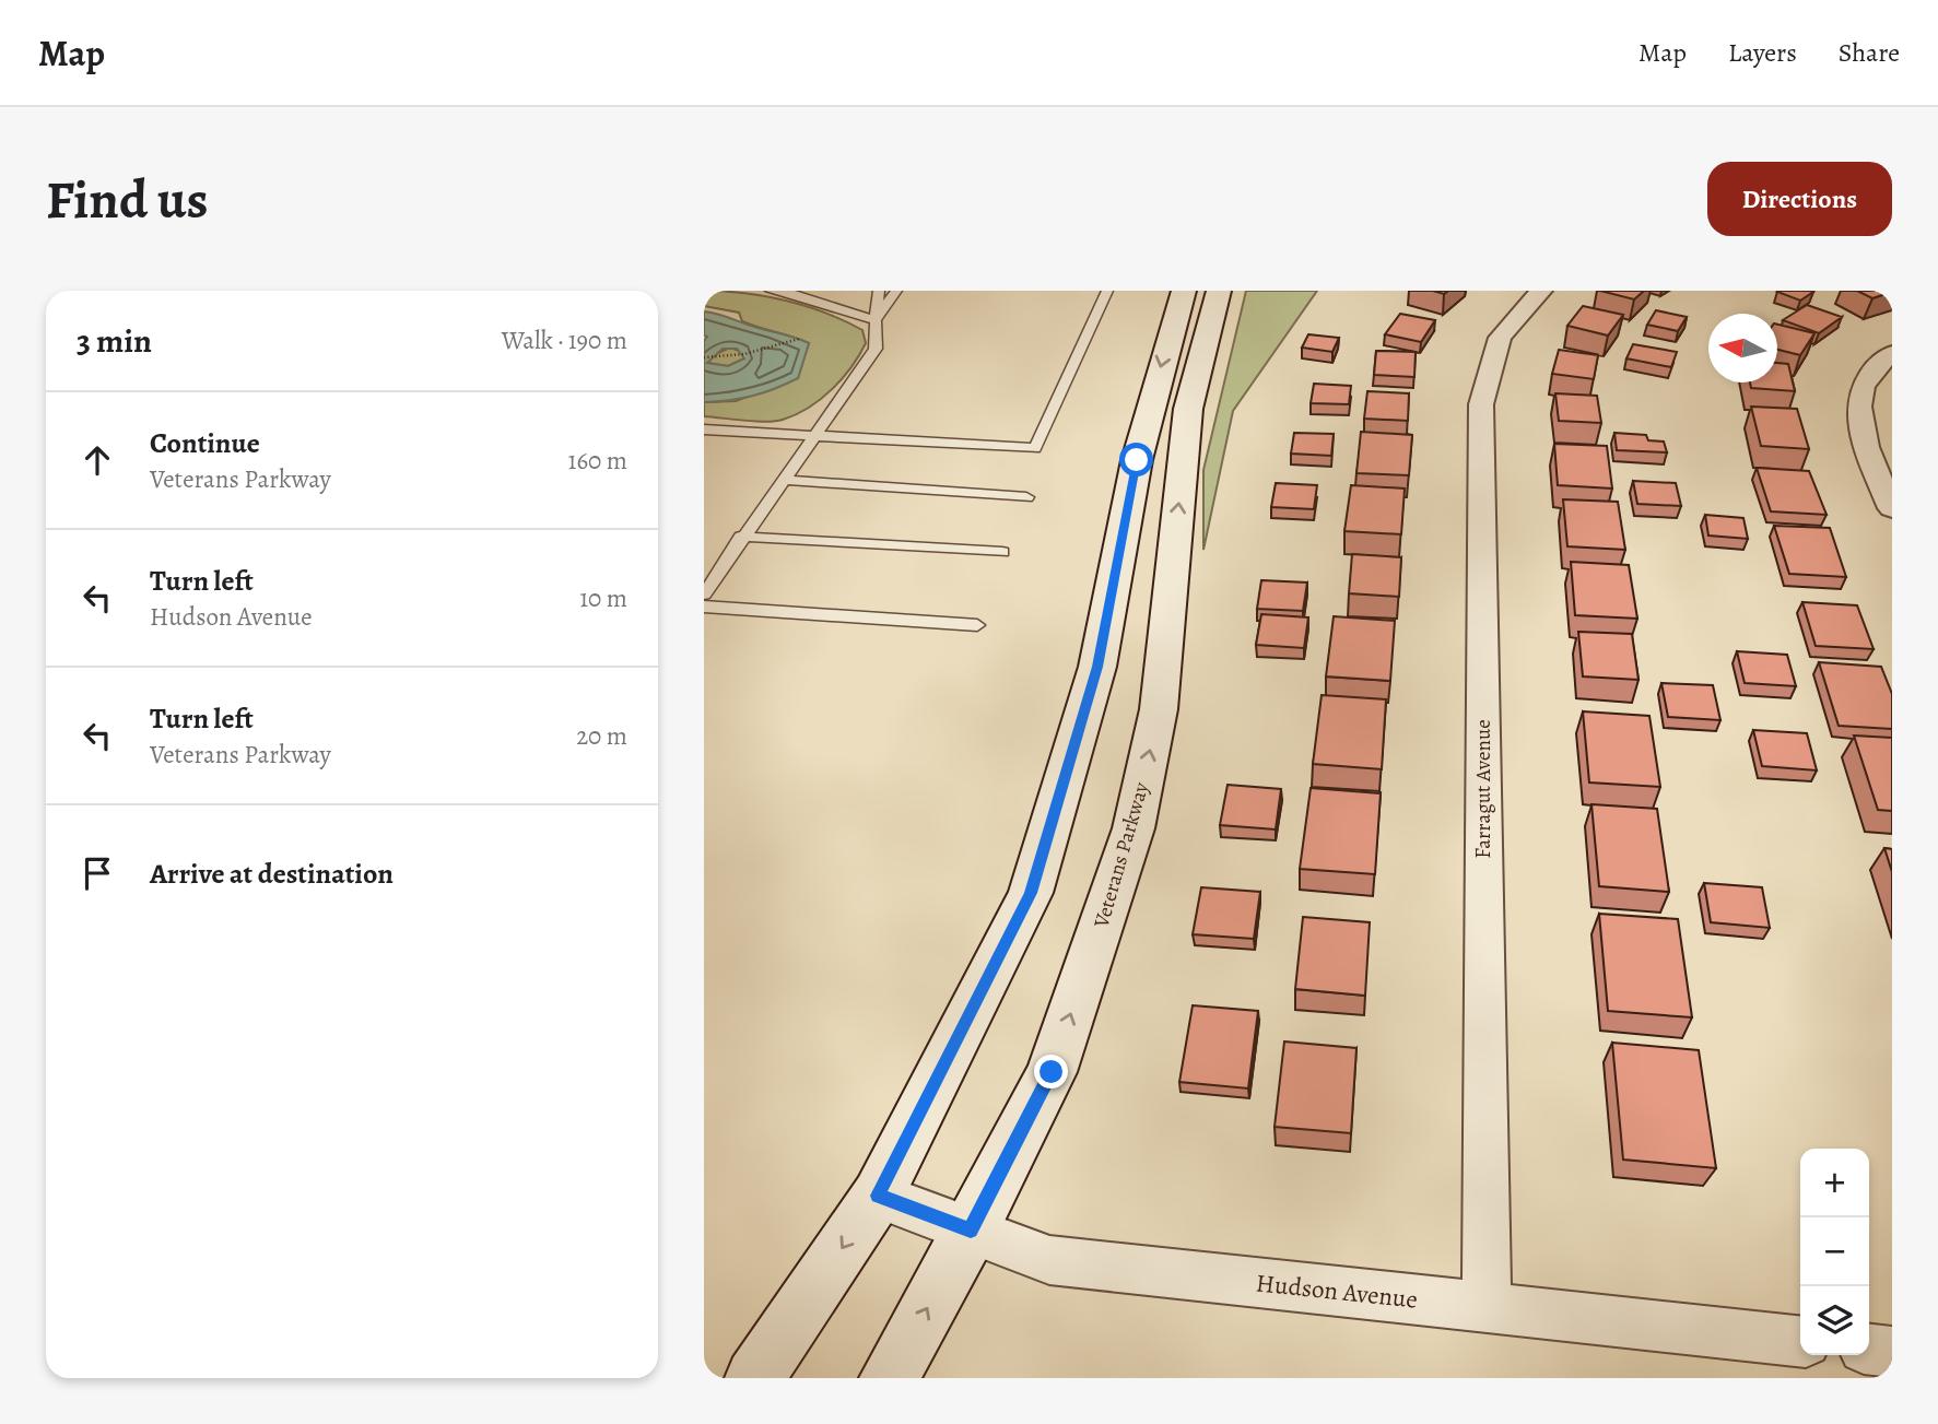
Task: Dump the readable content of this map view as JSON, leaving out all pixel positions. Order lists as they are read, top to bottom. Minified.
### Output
{"streets":{"main road":["Veterans Parkway"],"street":["Farragut Avenue","Hudson Avenue"]},"crossings":[["Farragut Avenue","Hudson Avenue"],["Veterans Parkway","Hudson Avenue"]],"north":"left","page":{"header":"Map","nav":["Map","Layers","Share"],"buttons":"Directions","title":"Find us","heading":["3 min","Walk · 190 m"],"list":[["Continue","Veterans Parkway","160 m"],["Turn left","Hudson Avenue","10 m"],["Turn left","Veterans Parkway","20 m"],"Arrive at destination"],"map_buttons":["+","−"]}}
